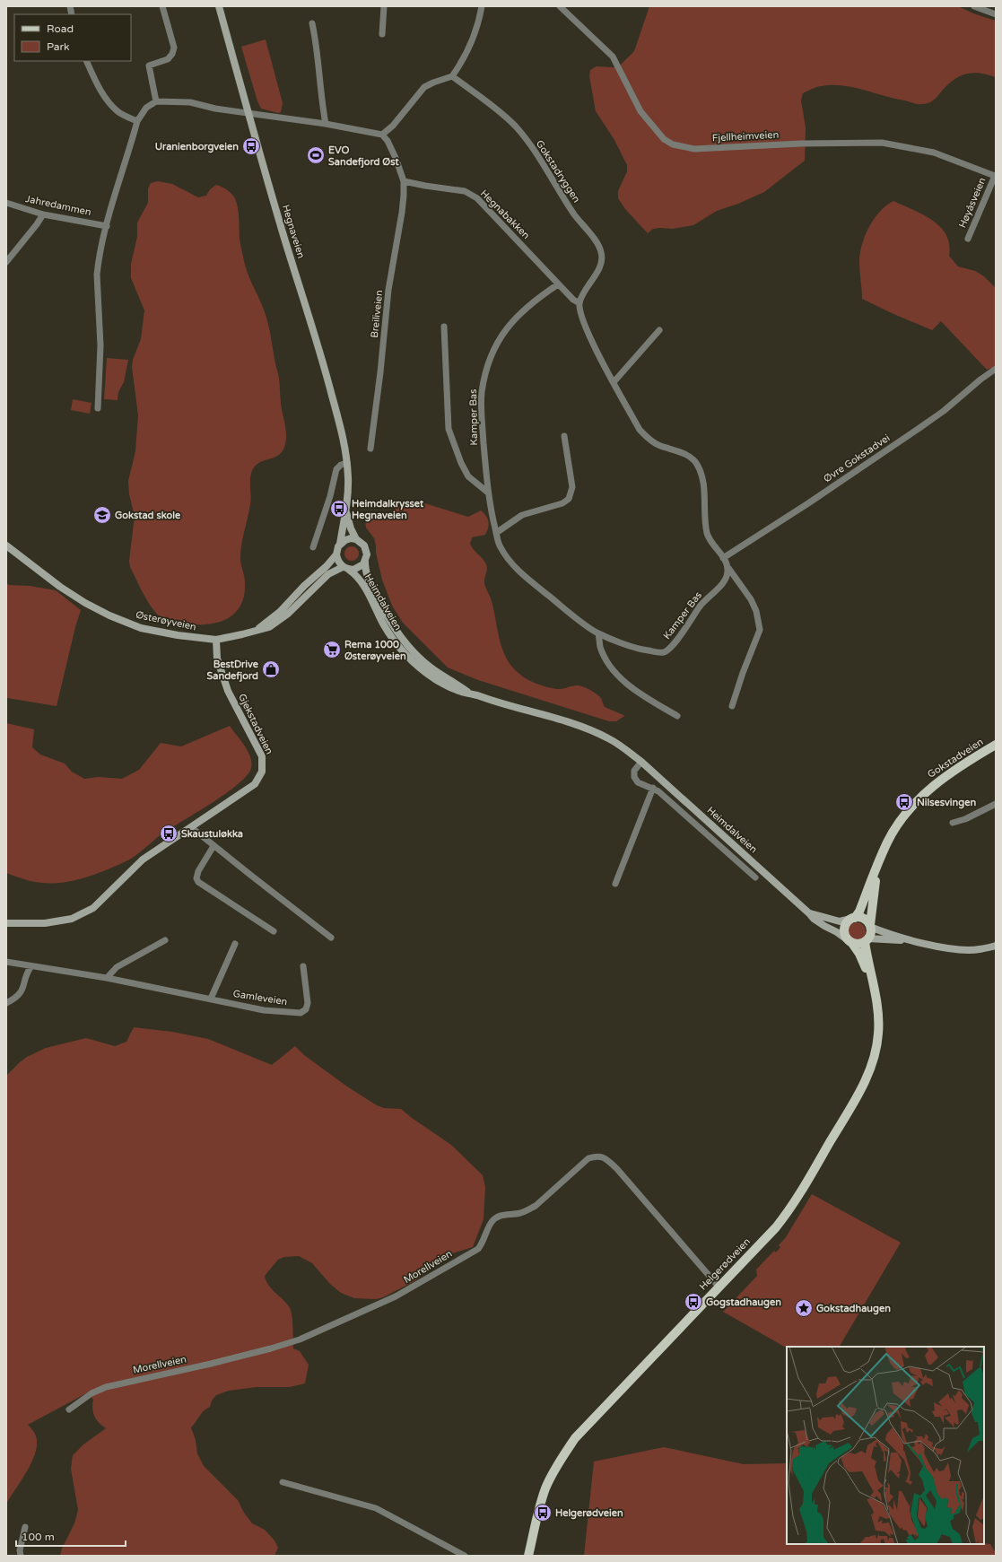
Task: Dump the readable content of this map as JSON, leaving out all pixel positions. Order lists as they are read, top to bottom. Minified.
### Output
{"streets":{"main road":["Hegnaveien","Heimdalveien","Østerøyveien","Gjekstadveien","Gokstadveien","Helgerødveien"],"street":["Fjellheimveien","Gokstadryggen","Høyåsveien","Jahredammen","Hegnabakken","Breiliveien","Kamper Bas","Øvre Gokstadvei","Gamleveien","Morellveien"]},"crossings":[["Fjellheimveien","Høyåsveien"],["Gokstadryggen","Hegnabakken"],["Hegnabakken","Breiliveien"],["Hegnabakken","Kamper Bas"],["Hegnaveien","Heimdalveien"],["Hegnaveien","Østerøyveien"],["Heimdalveien","Østerøyveien"],["Heimdalveien","Gokstadveien"],["Heimdalveien","Helgerødveien"],["Østerøyveien","Gjekstadveien"],["Gokstadveien","Helgerødveien"],["Helgerødveien","Morellveien"]],"places":{"bus stop":["Uranienborgveien","Heimdalkrysset Hegnaveien","Nilsesvingen","Skaustuløkka","Gogstadhaugen","Helgerødveien"],"sports":["EVO Sandefjord Øst"],"school or university":["Gokstad skole"],"supermarket":["Rema 1000 Østerøyveien"],"shop":["BestDrive Sandefjord"],"place":["Gokstadhaugen"]},"legend":["Road","Park"],"scale_bar":"100 m"}
